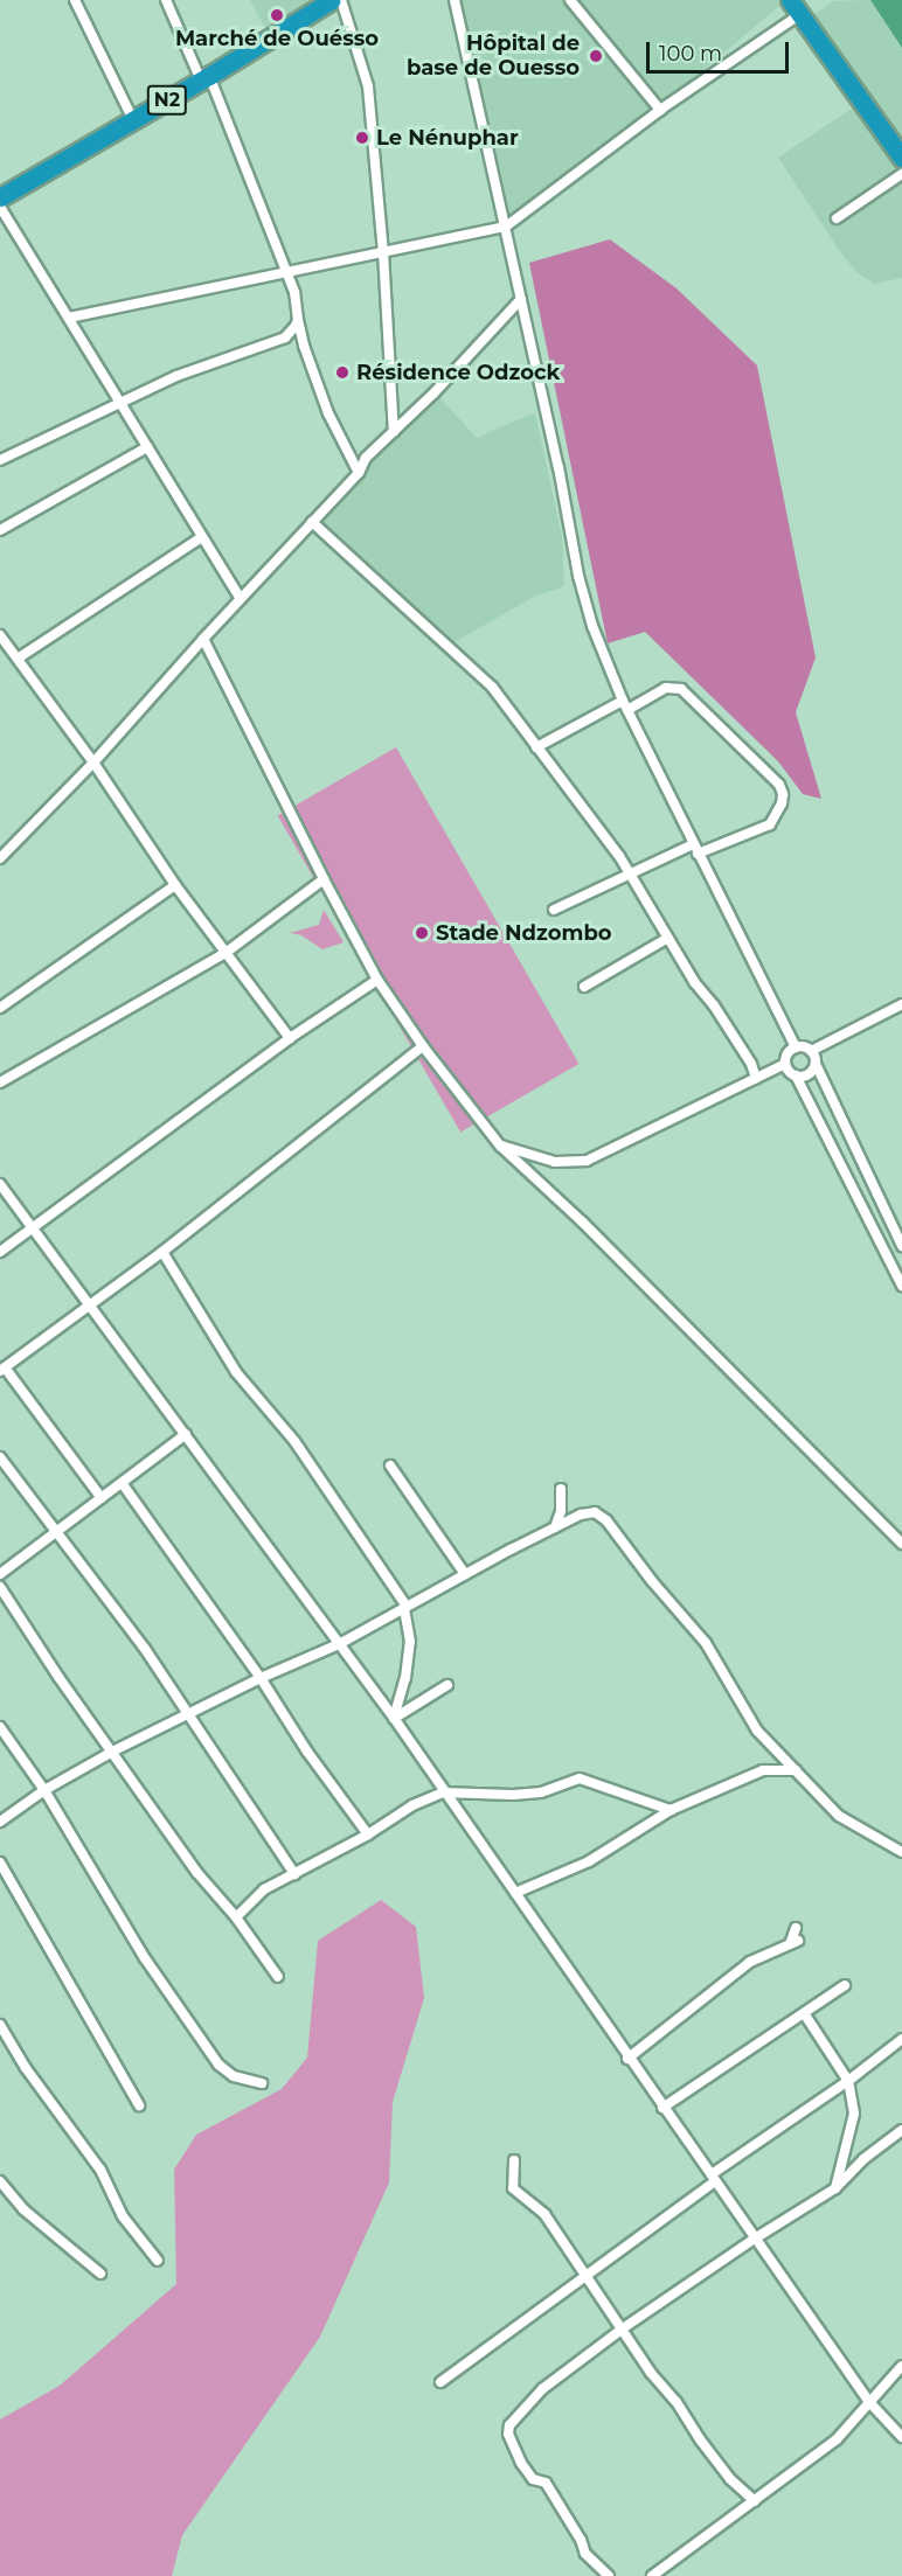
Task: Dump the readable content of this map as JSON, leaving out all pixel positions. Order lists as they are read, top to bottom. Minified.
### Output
{"streets":{"highway":["N2"]},"places":["Marché de Ouésso","Hôpital de base de Ouesso","Le Nénuphar","Résidence Odzock","Stade Ndzombo"],"scale_bar":"100 m"}
